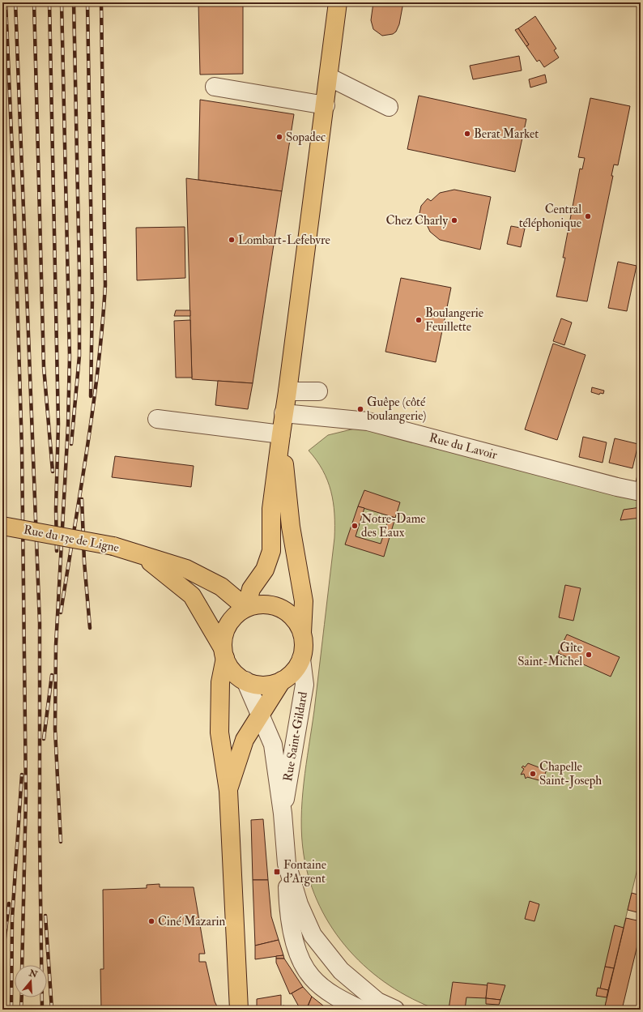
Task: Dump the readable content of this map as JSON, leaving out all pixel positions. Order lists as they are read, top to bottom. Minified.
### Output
{"streets":{"main road":["Rue du 13e de Ligne"],"street":["Rue du Lavoir","Rue Saint-Gildard"]},"crossings":[["Rue du 13e de Ligne","Rue Saint-Gildard"]],"places":{"other":["Berat Market","Sopadec","Central téléphonique","Chez Charly","Lombart-Lefebvre","Boulangerie Feuillette","Guêpe (côté boulangerie)","Notre-Dame des Eaux","Gîte Saint-Michel","Chapelle Saint-Joseph","Ciné Mazarin"],"transit":["Fontaine d'Argent"]},"north":"top"}
